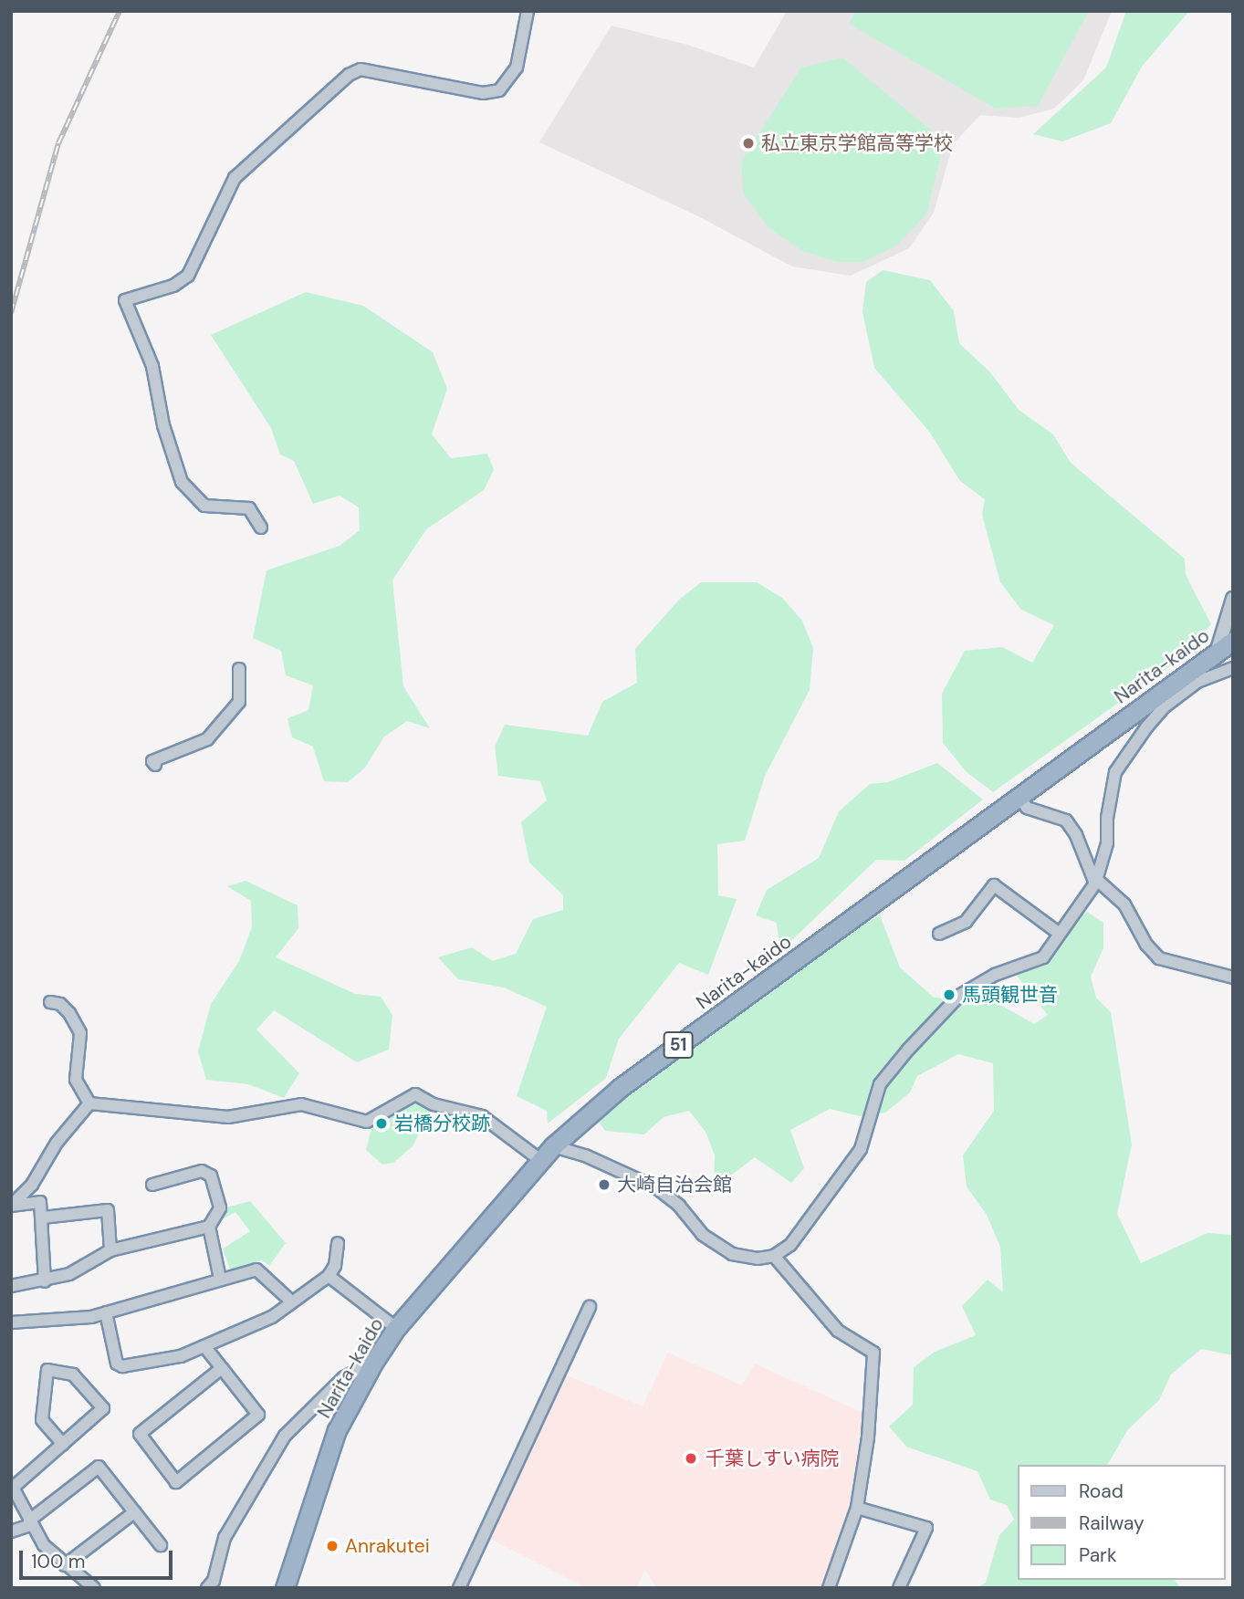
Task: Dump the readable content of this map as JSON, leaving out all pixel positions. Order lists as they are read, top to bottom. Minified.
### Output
{"streets":{"highway":["Narita-kaido","51"]},"places":["私立東京学館高等学校","馬頭観世音","岩橋分校跡","大崎自治会館","千葉しすい病院","Anrakutei"],"legend":["Road","Railway","Park"],"scale_bar":"100 m"}
